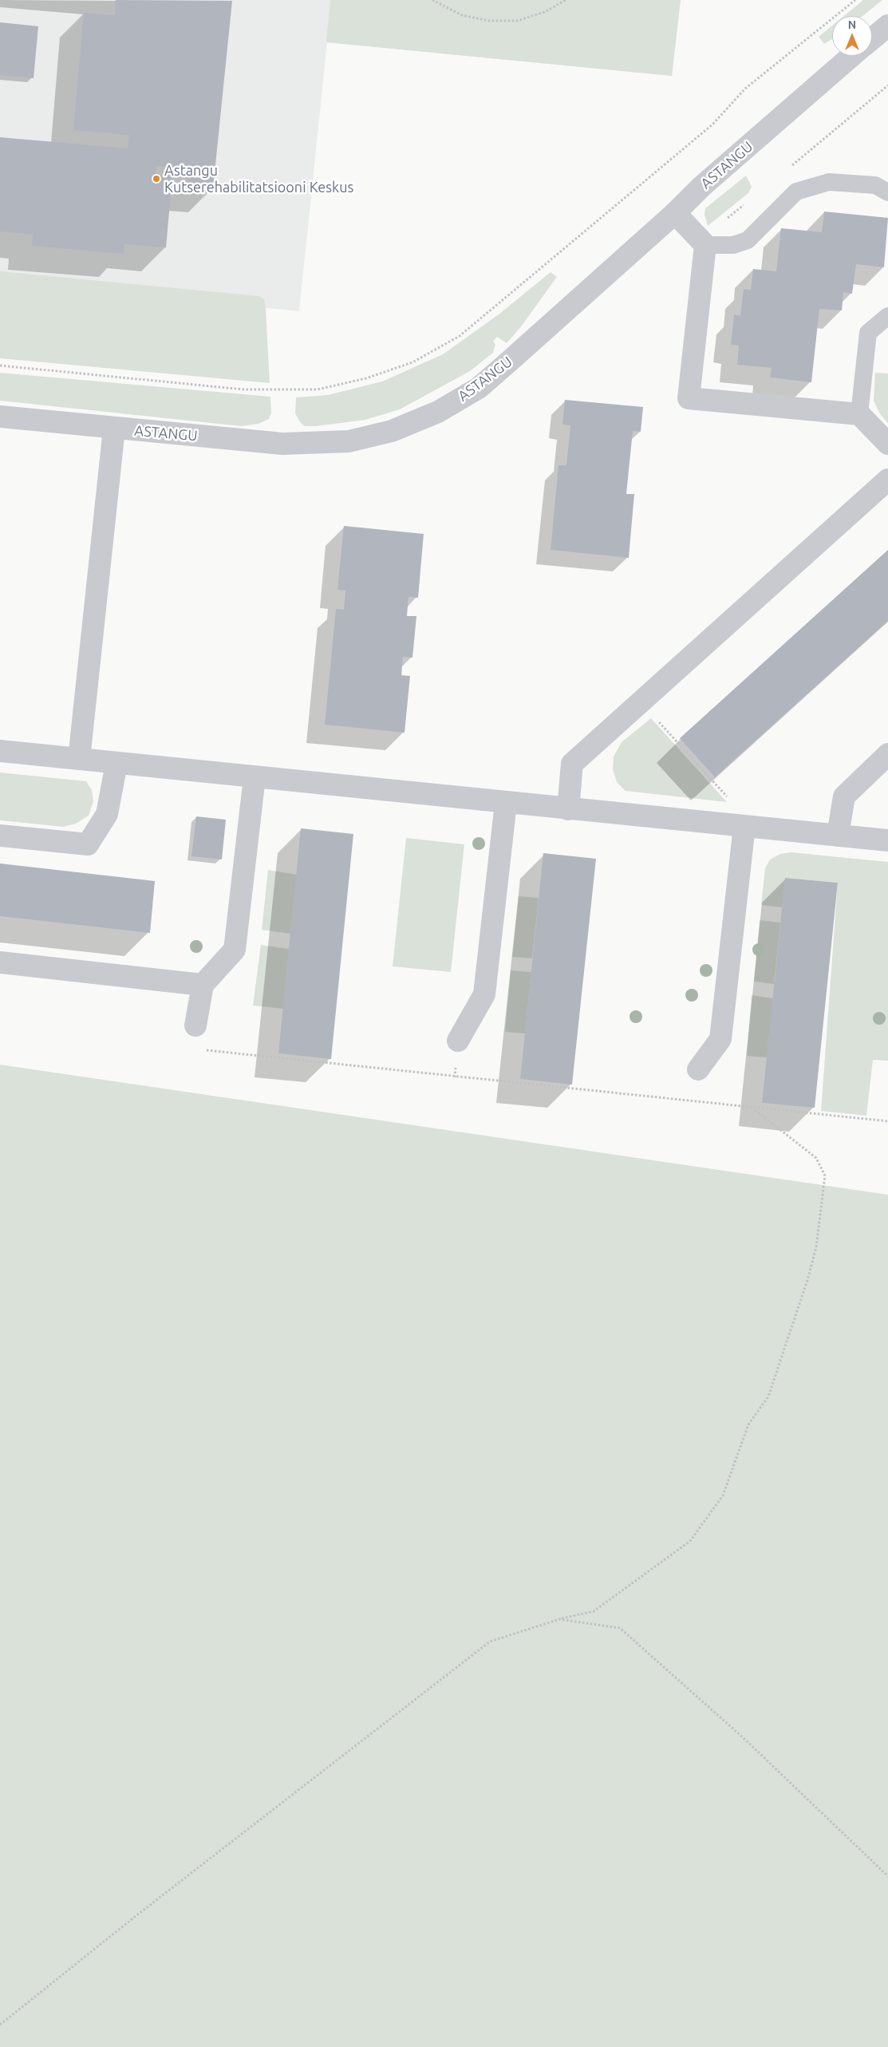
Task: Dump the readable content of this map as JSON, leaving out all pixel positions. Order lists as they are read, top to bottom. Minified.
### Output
{"streets":{"street":["ASTANGU"]},"places":["Astangu Kutserehabilitatsiooni Keskus"],"north":"top"}
